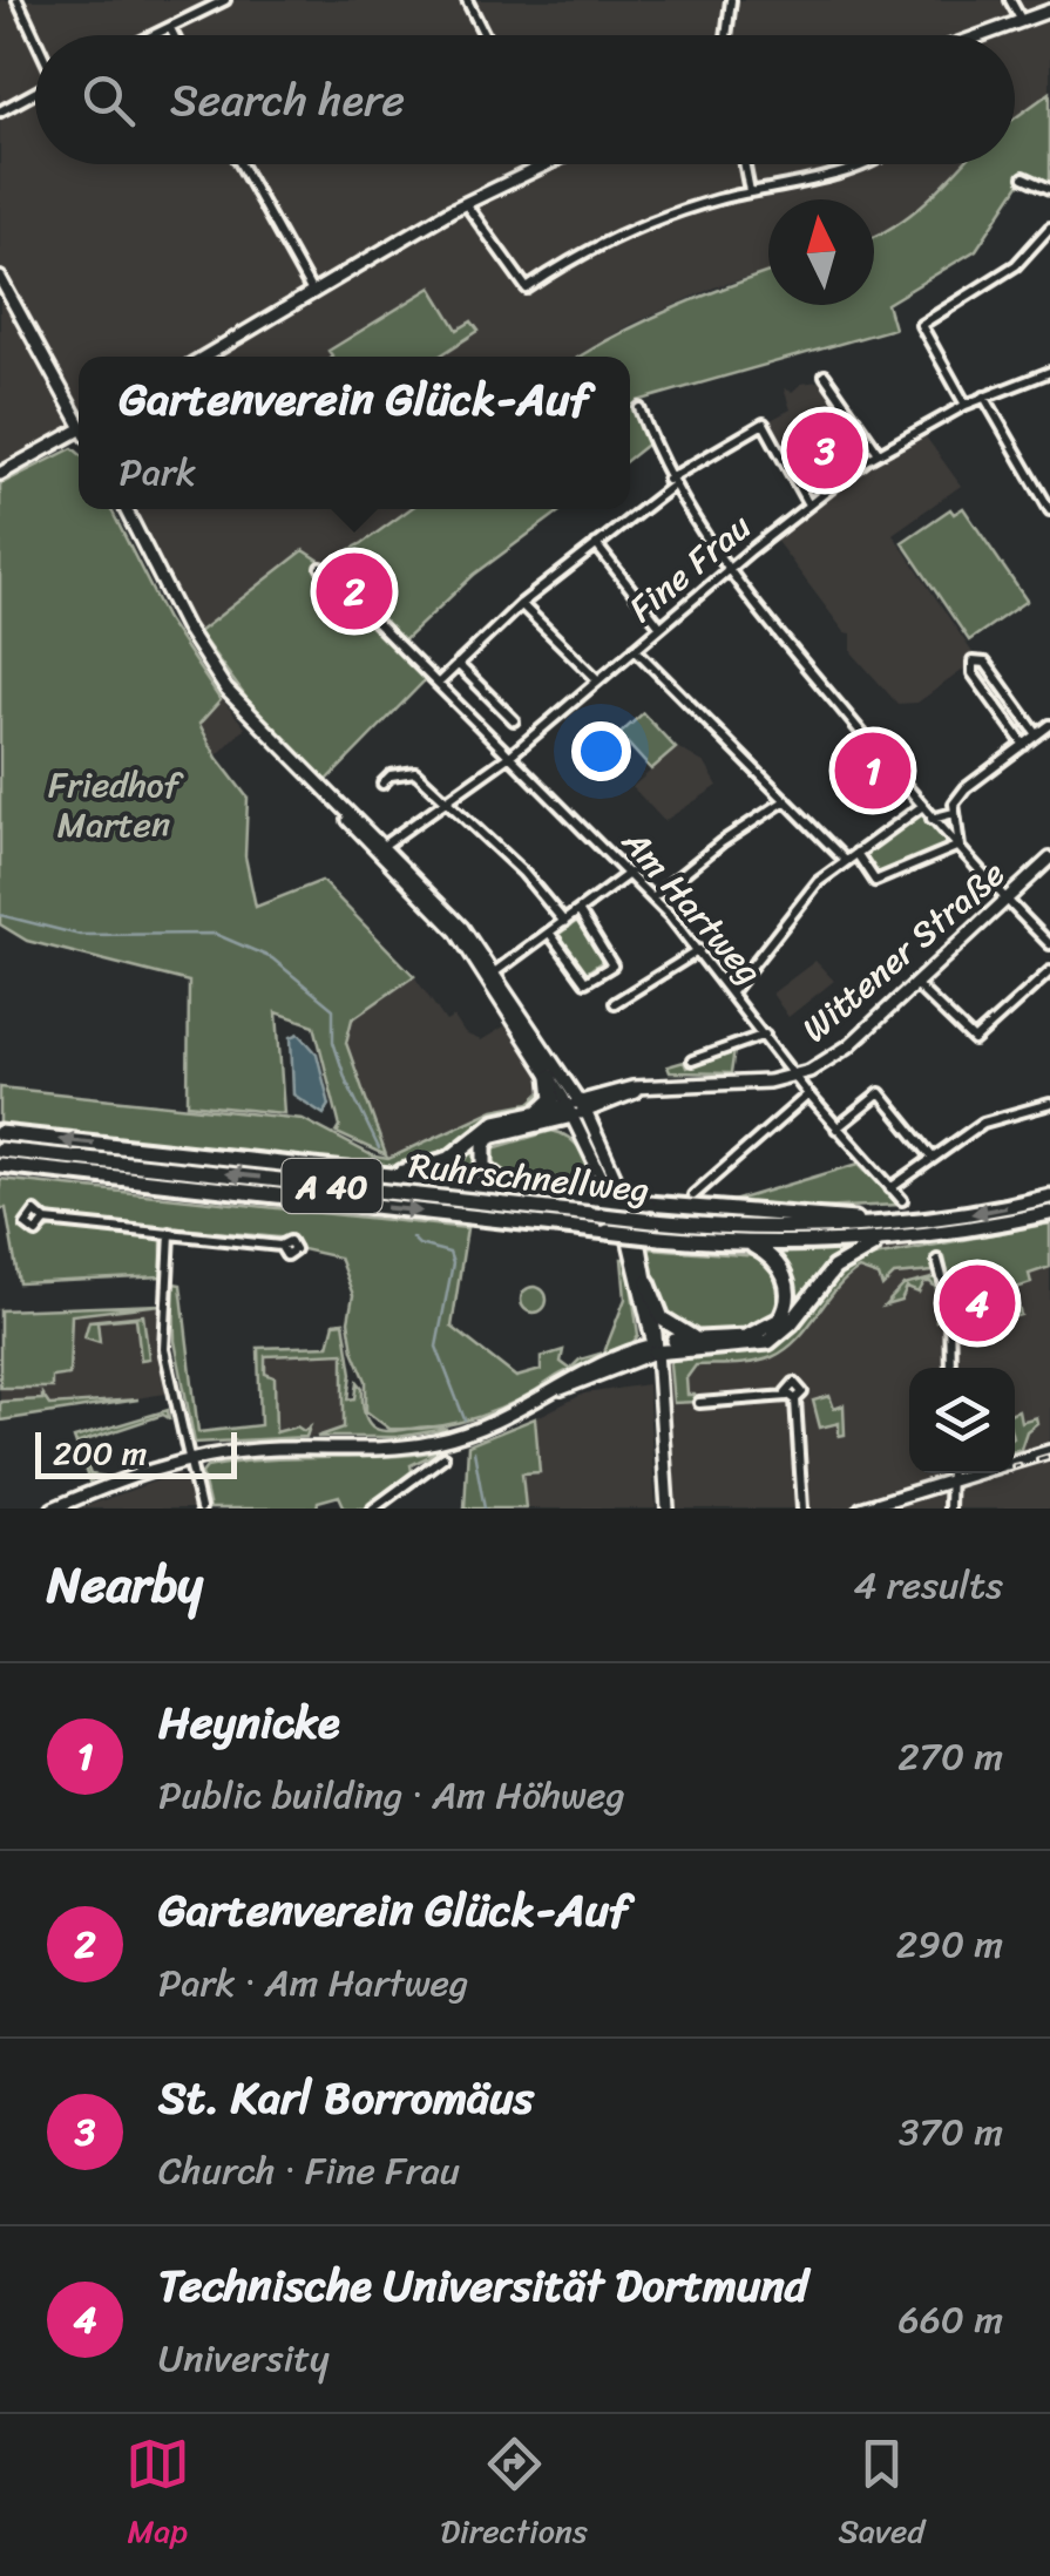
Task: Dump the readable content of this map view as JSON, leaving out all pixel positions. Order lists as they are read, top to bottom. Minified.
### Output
{"streets":{"highway":["Ruhrschnellweg","A 40"],"street":["Fine Frau","Am Hartweg","Wittener Straße"]},"crossings":[["Fine Frau","Am Hartweg"],["Am Hartweg","Wittener Straße"]],"parks":["Friedhof Marten"],"scale_bar":"200 m","north":"top","page":{"search":"Search here","popup":["Gartenverein Glück-Auf","Park"],"pins":["3","2","1","4"],"scale":"200 m","heading":["Nearby","4 results"],"list":[{"mark":"1","name":"Heynicke","note":"Public building · Am Höhweg","value":"270 m"},{"mark":"2","name":"Gartenverein Glück-Auf","note":"Park · Am Hartweg","value":"290 m"},{"mark":"3","name":"St. Karl Borromäus","note":"Church · Fine Frau","value":"370 m"},{"mark":"4","name":"Technische Universität Dortmund","note":"University","value":"660 m"}],"nav":["Map","Directions","Saved"]}}
